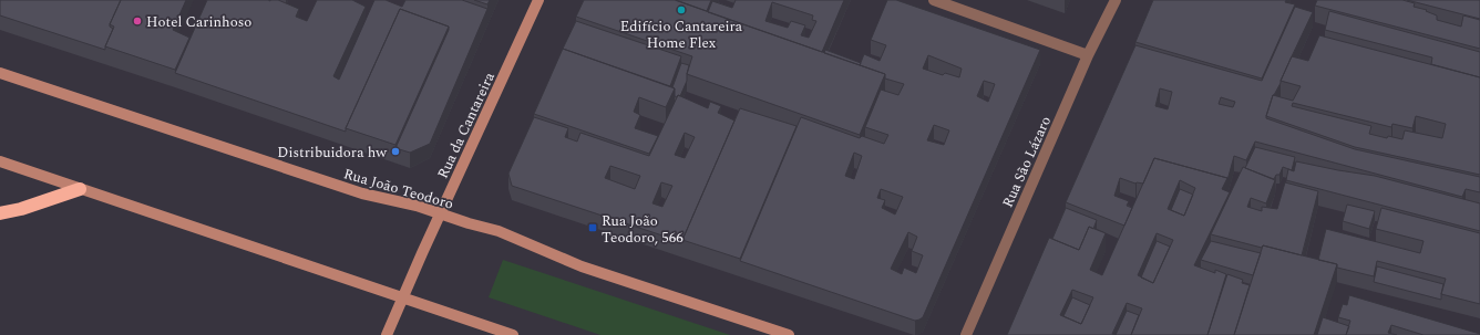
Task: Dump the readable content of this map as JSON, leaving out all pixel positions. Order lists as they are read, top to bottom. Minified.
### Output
{"streets":{"main road":["Rua da Cantareira","Rua João Teodoro"],"street":["Rua São Lázaro"]},"crossings":[["Rua da Cantareira","Rua João Teodoro"]],"places":{"other":["Edifício Cantareira Home Flex","Hotel Carinhoso","Distribuidora hw"],"transit":["Rua João Teodoro, 566"]}}
